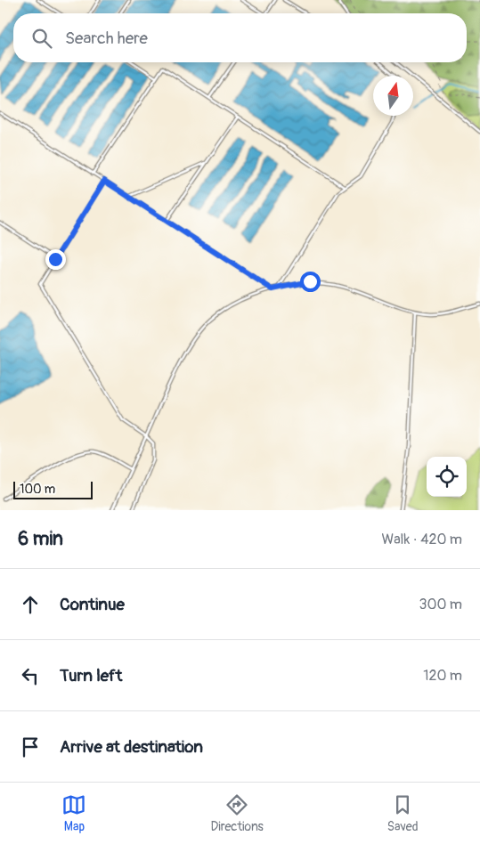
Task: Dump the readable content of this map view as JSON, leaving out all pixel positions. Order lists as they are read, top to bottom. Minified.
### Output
{"scale_bar":"100 m","north":"top","page":{"search":"Search here","scale":"100 m","heading":["6 min","Walk · 420 m"],"list":[["Continue","300 m"],["Turn left","120 m"],"Arrive at destination"],"nav":["Map","Directions","Saved"]}}
